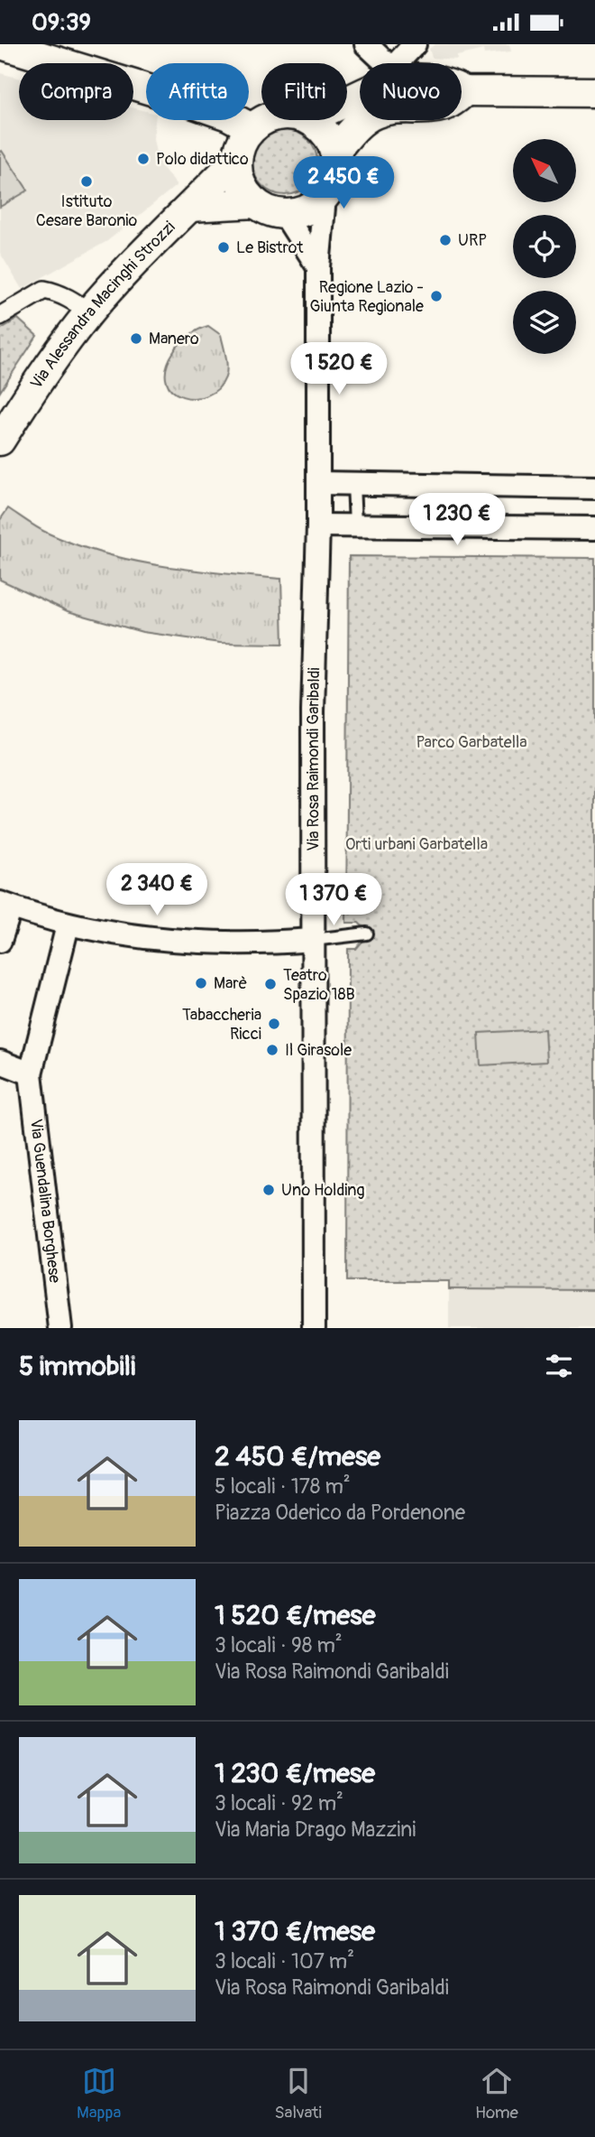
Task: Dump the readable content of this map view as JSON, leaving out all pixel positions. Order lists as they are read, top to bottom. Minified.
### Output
{"streets":{"street":["Via Alessandra Macinghi Strozzi","Via Rosa Raimondi Garibaldi","Via Guendalina Borghese"]},"parks":["Parco Garbatella","Orti urbani Garbatella"],"places":["Polo didattico","Istituto Cesare Baronio","URP","Le Bistrot","Regione Lazio - Giunta Regionale","Manero","Marè","Teatro Spazio 18B","Tabaccheria Ricci","Il Girasole","Uno Holding"],"north":"top left","page":{"status":"09:39","chip":["Compra","Affitta","Filtri","Nuovo"],"price":["2 450 €","1 520 €","1 230 €","2 340 €","1 370 €"],"heading":"5 immobili","list":[{"name":"2 450 €/mese","note":"5 locali · 178 m² · Piazza Oderico da Pordenone"},{"name":"1 520 €/mese","note":"3 locali · 98 m² · Via Rosa Raimondi Garibaldi"},{"name":"1 230 €/mese","note":"3 locali · 92 m² · Via Maria Drago Mazzini"},{"name":"1 370 €/mese","note":"3 locali · 107 m² · Via Rosa Raimondi Garibaldi"}],"tabs":["Mappa","Salvati","Home"]}}
